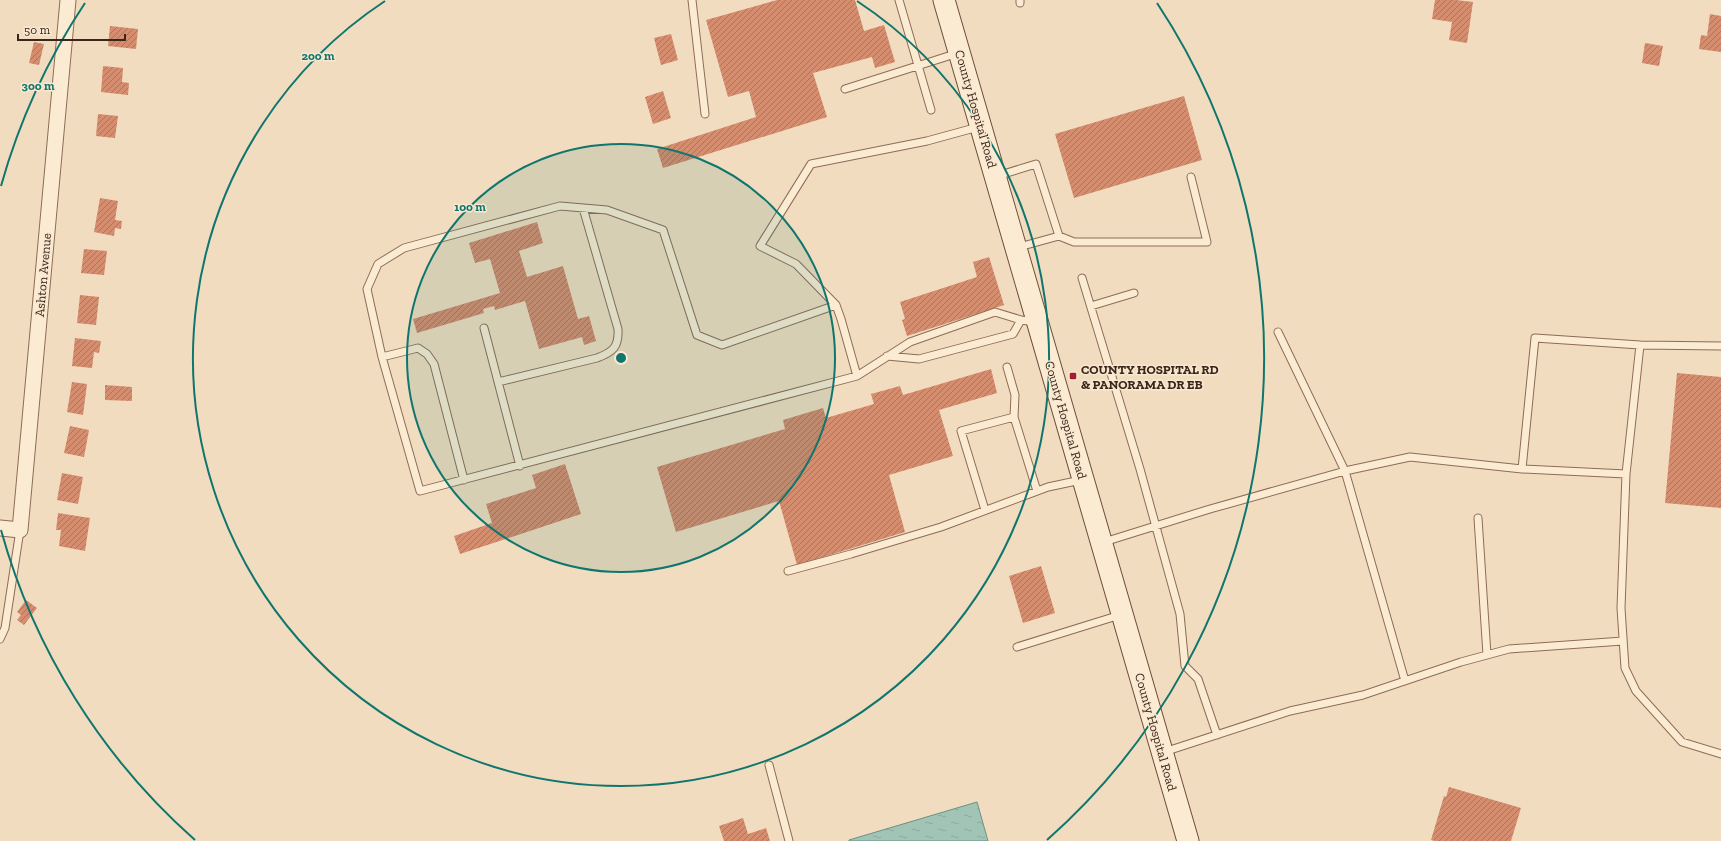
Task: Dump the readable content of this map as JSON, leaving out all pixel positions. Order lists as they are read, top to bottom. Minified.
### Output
{"streets":{"main road":["County Hospital Road"],"street":["Ashton Avenue"]},"places":{"transit":["COUNTY HOSPITAL RD & PANORAMA DR EB"]},"scale_bar":"50 m","rings":["200 m","300 m","100 m"]}
